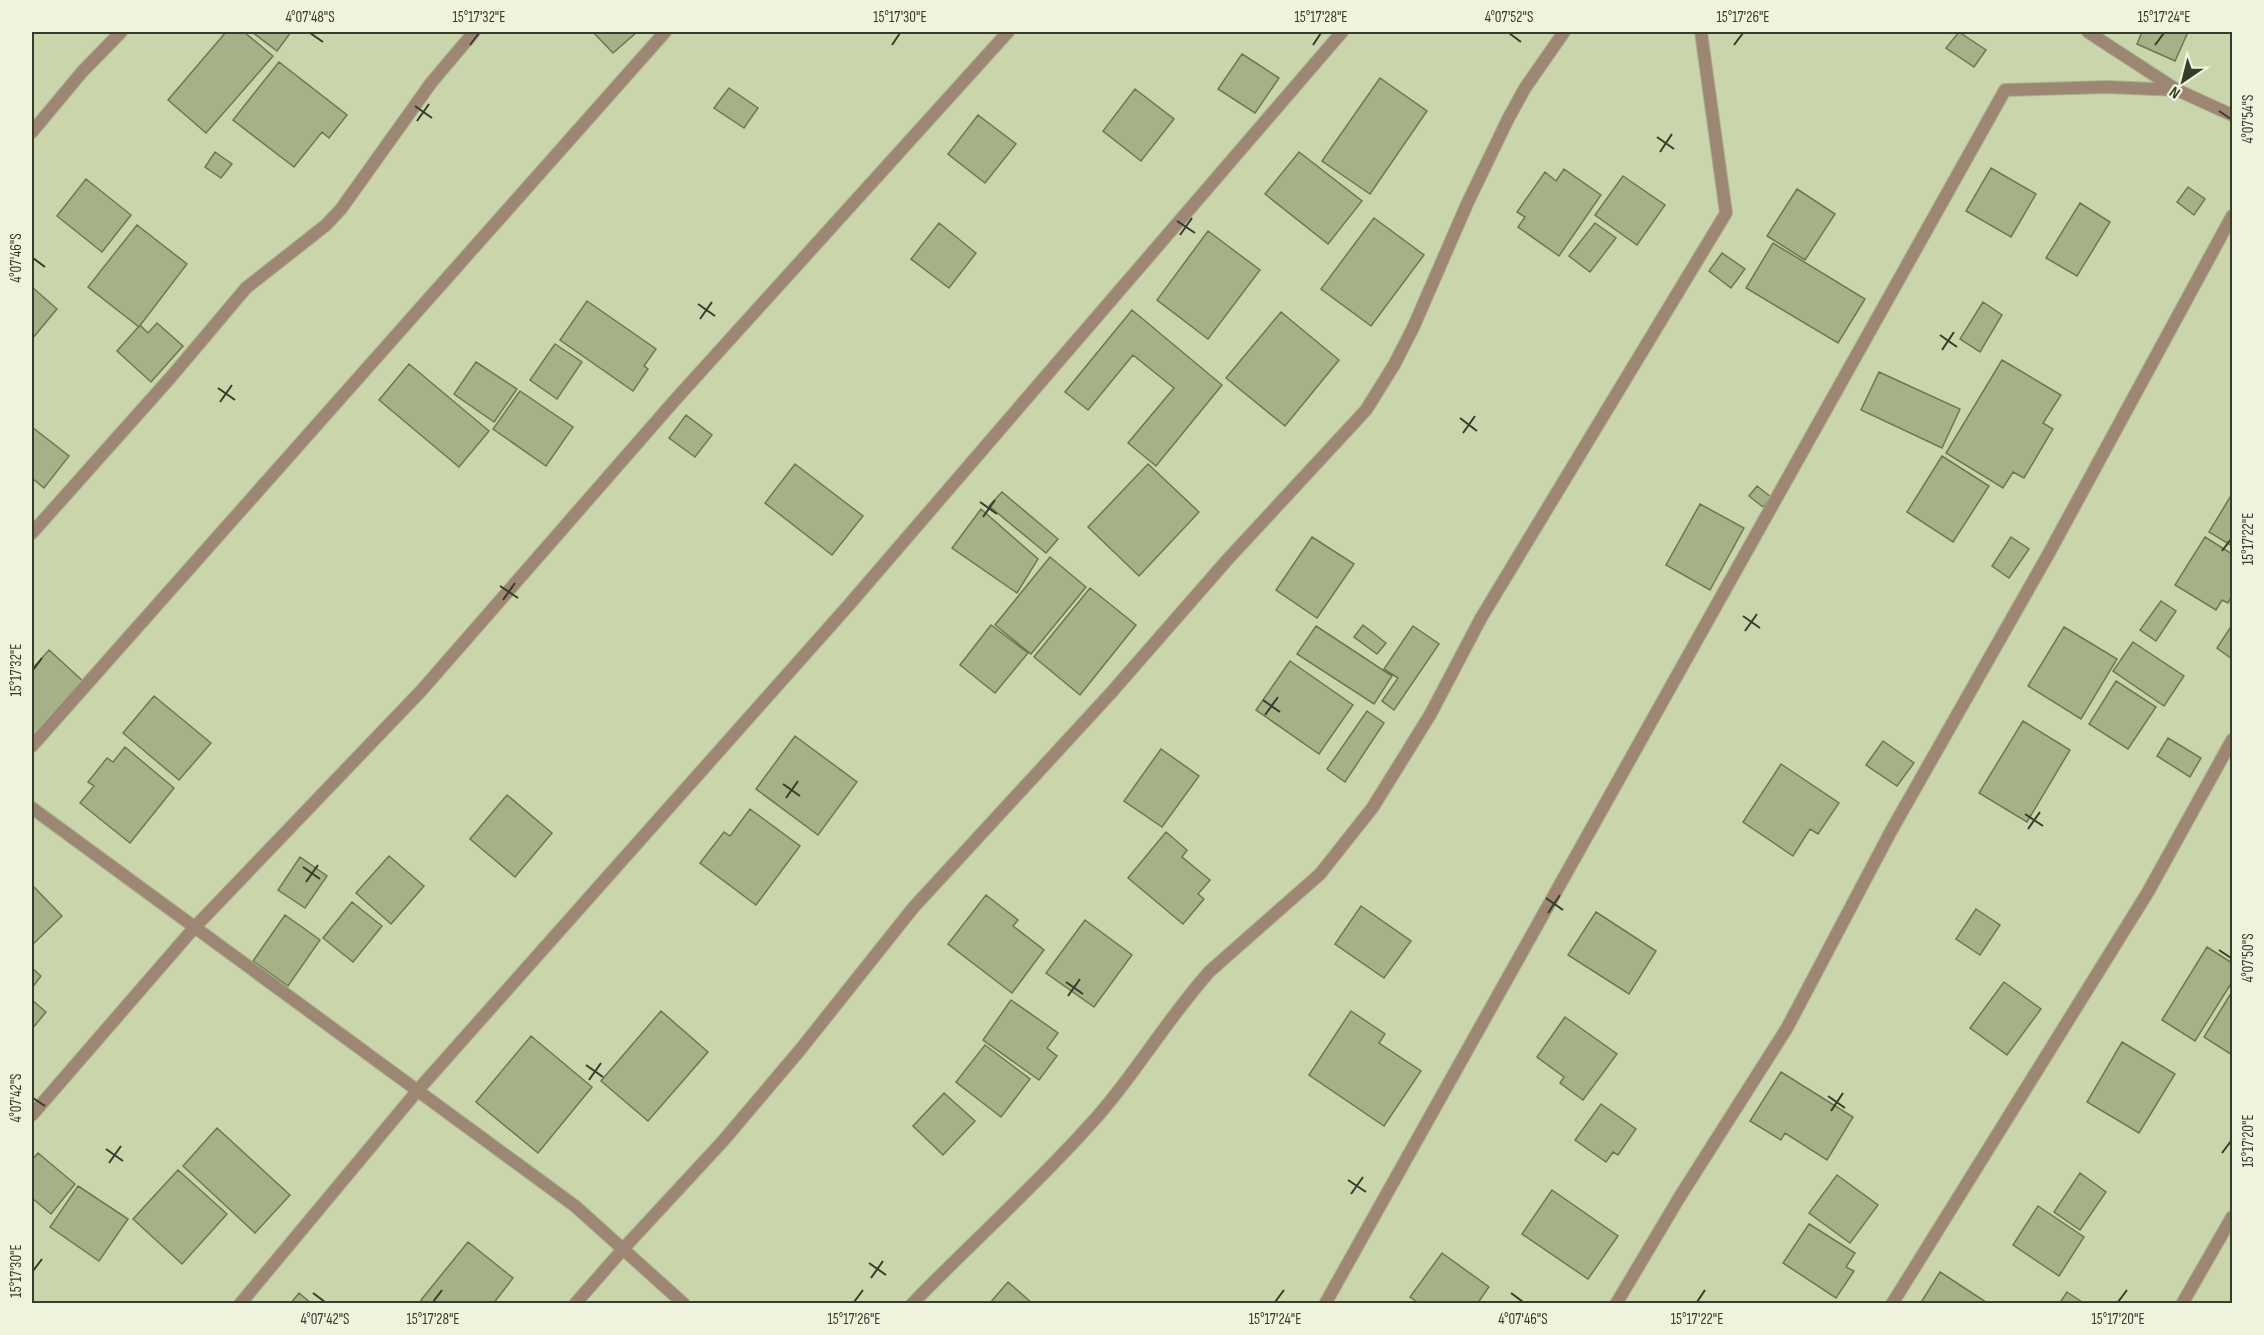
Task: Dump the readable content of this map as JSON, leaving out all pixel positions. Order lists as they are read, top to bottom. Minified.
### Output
{"north":"bottom left","coordinates":["4°07'48\"S","15°17'32\"E","15°17'30\"E","15°17'28\"E","4°07'52\"S","15°17'26\"E","15°17'24\"E","4°07'54\"S","4°07'46\"S","15°17'22\"E","4°07'50\"S","4°07'42\"S","15°17'20\"E"]}
